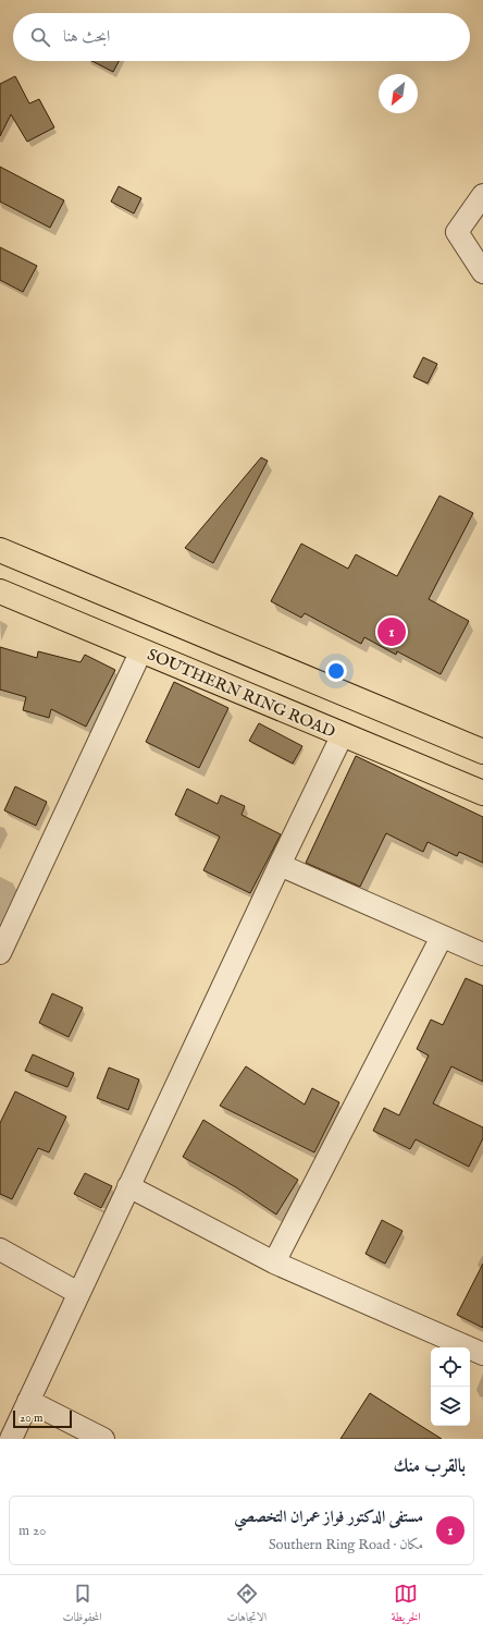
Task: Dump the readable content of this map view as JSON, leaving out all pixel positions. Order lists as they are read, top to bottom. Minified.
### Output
{"streets":{"main road":["SOUTHERN RING ROAD"]},"scale_bar":"20 m","north":"bottom left","page":{"search":"ابحث هنا","pins":"1","scale":"20 m","heading":"بالقرب منك","list":[{"mark":"1","name":"مستفى الدكتور فواز عمران التخصصي","note":"مكان · Southern Ring Road","value":"20 m"}],"nav":["الخريطة","الاتجاهات","المحفوظات"]}}
